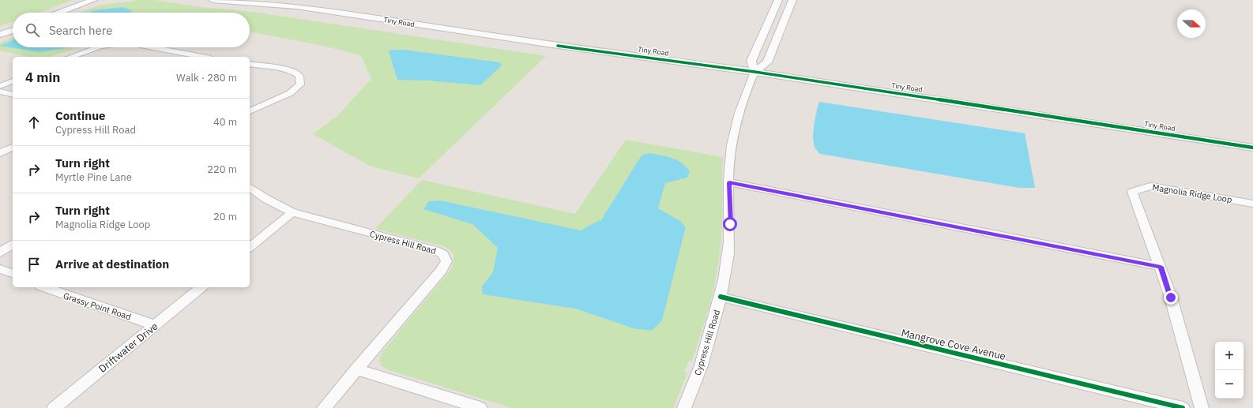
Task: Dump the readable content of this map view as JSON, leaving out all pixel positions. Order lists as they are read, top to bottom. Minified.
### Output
{"streets":{"street":["Tiny Road","Magnolia Ridge Loop","Cypress Hill Road","Grassy Point Road","Mangrove Cove Avenue","Driftwater Drive"]},"crossings":[["Tiny Road","Cypress Hill Road"],["Cypress Hill Road","Mangrove Cove Avenue"],["Grassy Point Road","Driftwater Drive"]],"north":"right","page":{"search":"Search here","heading":["4 min","Walk · 280 m"],"list":[["Continue","Cypress Hill Road","40 m"],["Turn right","Myrtle Pine Lane","220 m"],["Turn right","Magnolia Ridge Loop","20 m"],"Arrive at destination"],"map_buttons":["+","−"]}}
